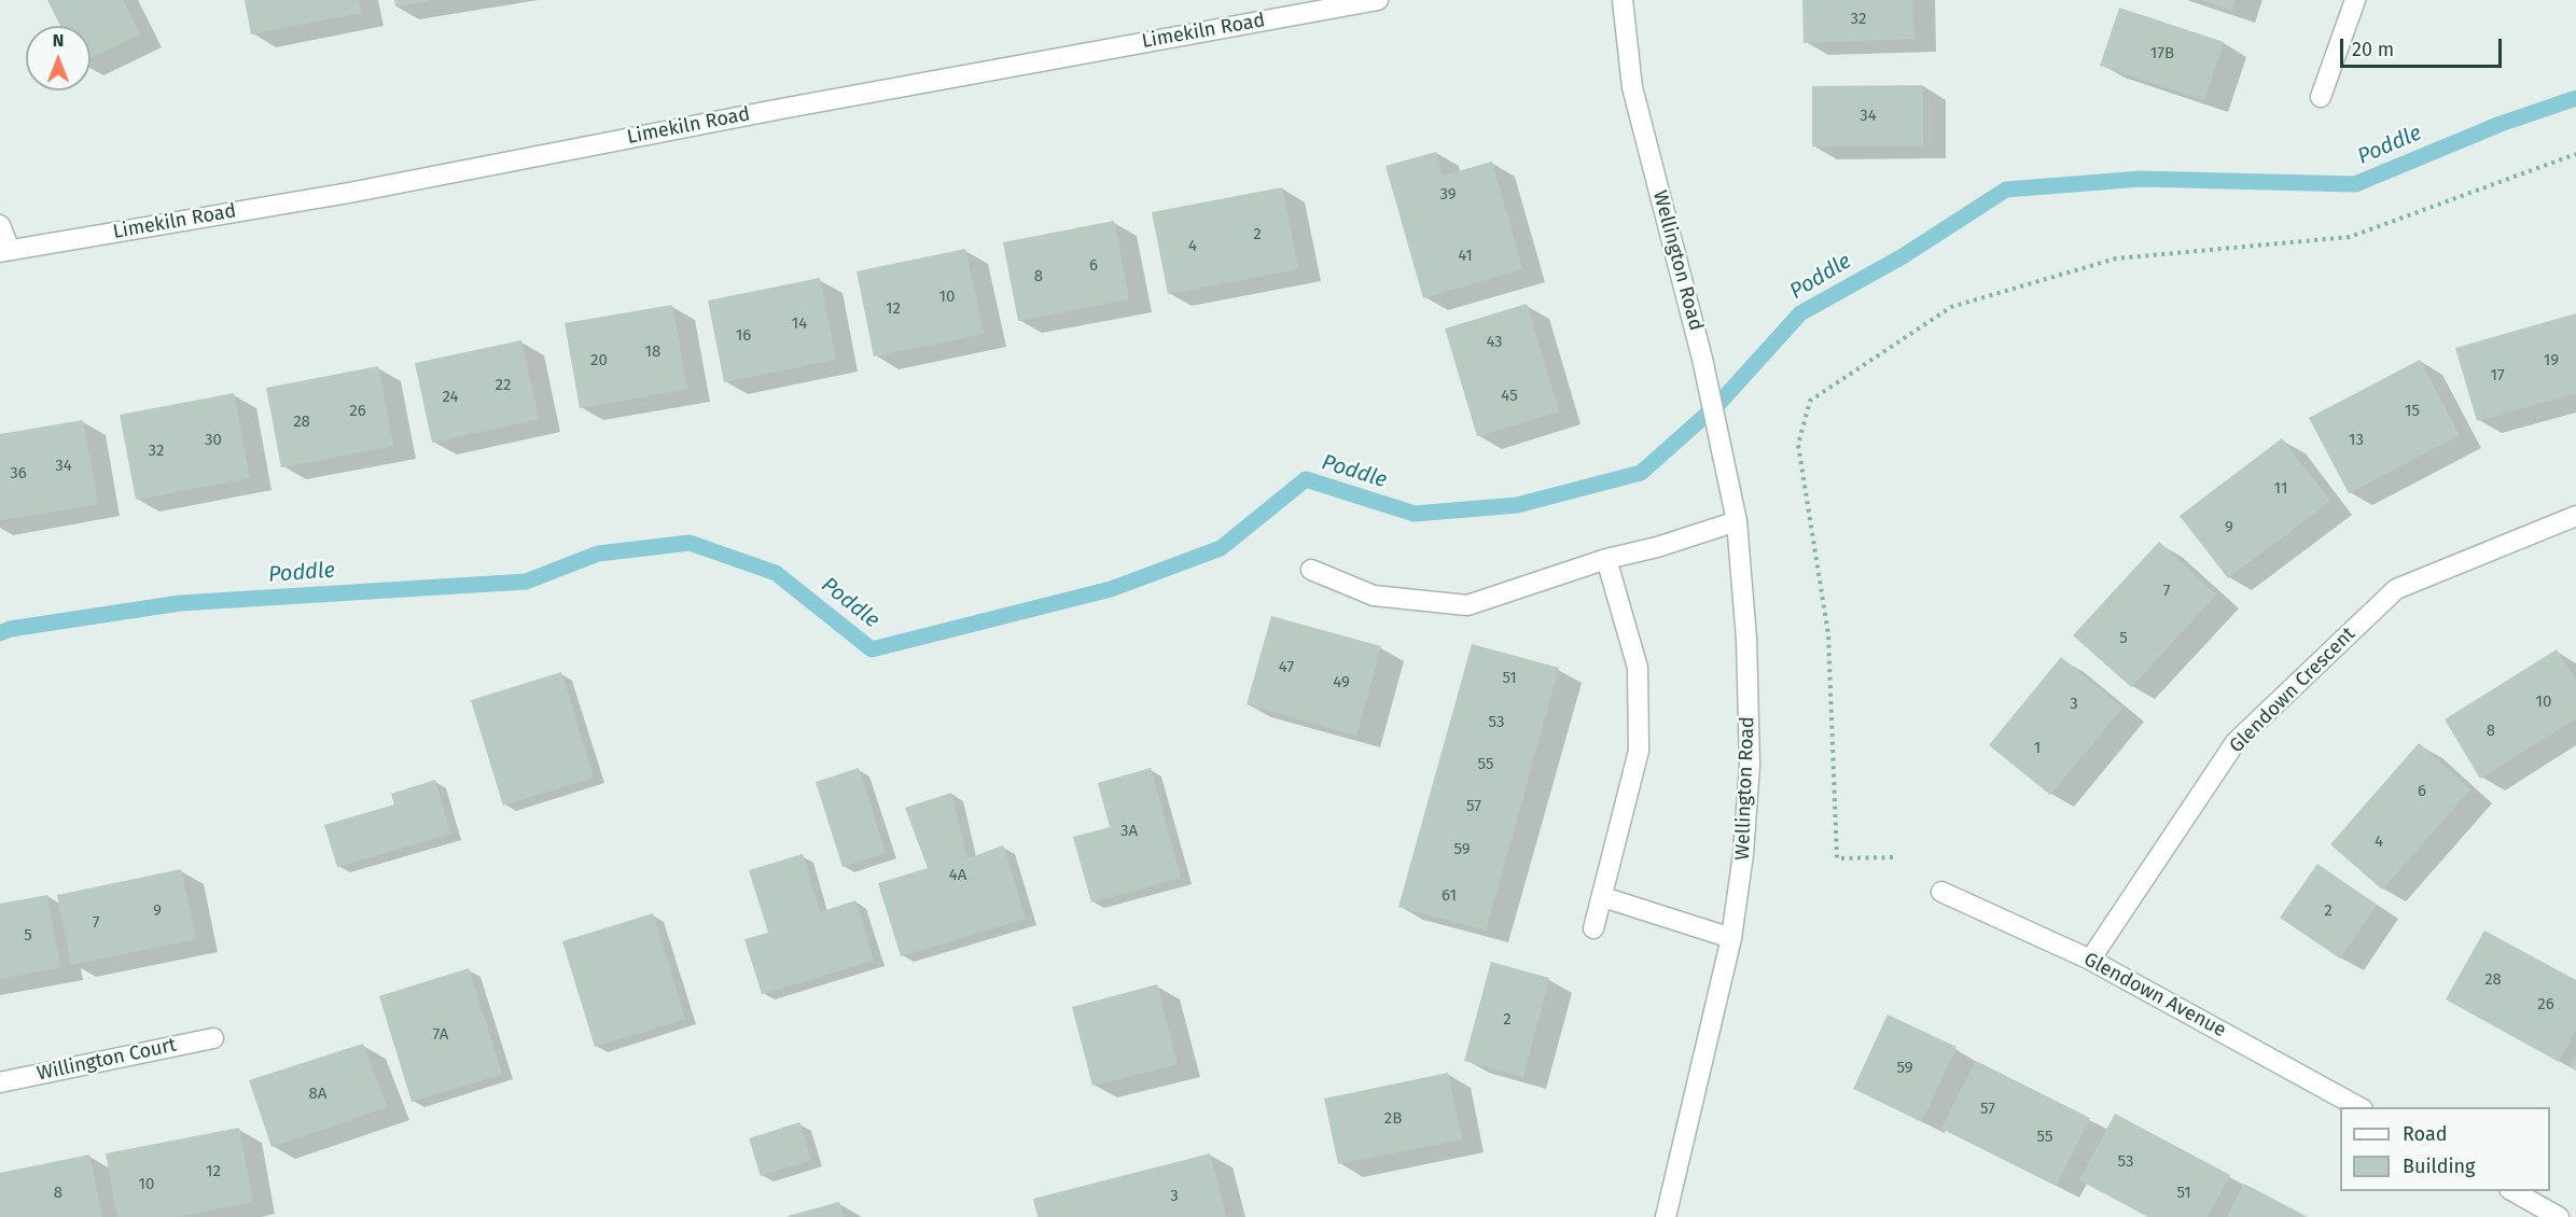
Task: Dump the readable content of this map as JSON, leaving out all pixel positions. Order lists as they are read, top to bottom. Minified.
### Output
{"streets":{"street":["Limekiln Road","Wellington Road","Glendown Crescent","Glendown Avenue","Willington Court"]},"crossings":[["Glendown Crescent","Glendown Avenue"]],"water":["Poddle"],"house_numbers":["32","17B","34","39","2","4","41","6","8","10","12","14","16","43","18","20","19","17","22","45","24","26","15","28","30","13","32","34","36","11","9","7","5","47","51","49","10","3","53","8","1","55","6","57","3A","4","59","4A","61","9","2","7","5","28","26","2","7A","59","8A","57","2B","55","53","12","10","8","51","3"],"legend":["Road","Building"],"scale_bar":"20 m","north":"top"}
